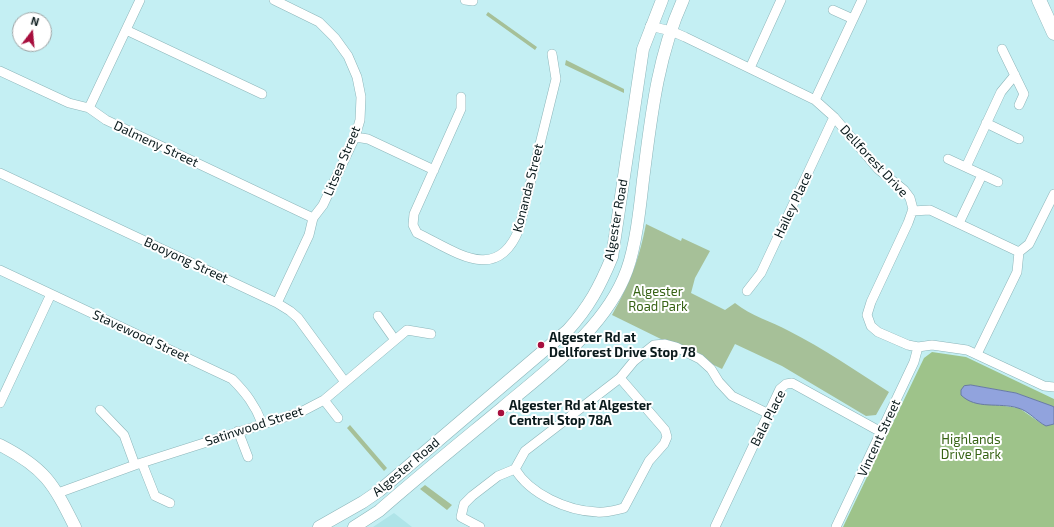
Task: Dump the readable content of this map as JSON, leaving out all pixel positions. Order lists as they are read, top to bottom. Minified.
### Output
{"streets":{"main road":["Algester Road"],"street":["Dalmeny Street","Litsea Street","Dellforest Drive","Konanda Street","Hailey Place","Booyong Street","Stavewood Street","Bala Place","Satinwood Street","Vincent Street"]},"crossings":[["Dalmeny Street","Litsea Street"],["Litsea Street","Booyong Street"],["Dellforest Drive","Hailey Place"],["Dellforest Drive","Algester Road"],["Dellforest Drive","Vincent Street"],["Booyong Street","Satinwood Street"],["Stavewood Street","Satinwood Street"],["Bala Place","Vincent Street"]],"parks":["Algester Road Park","Highlands Drive Park"],"places":["Algester Rd at Dellforest Drive Stop 78","Algester Rd at Algester Central Stop 78A"],"north":"top"}
